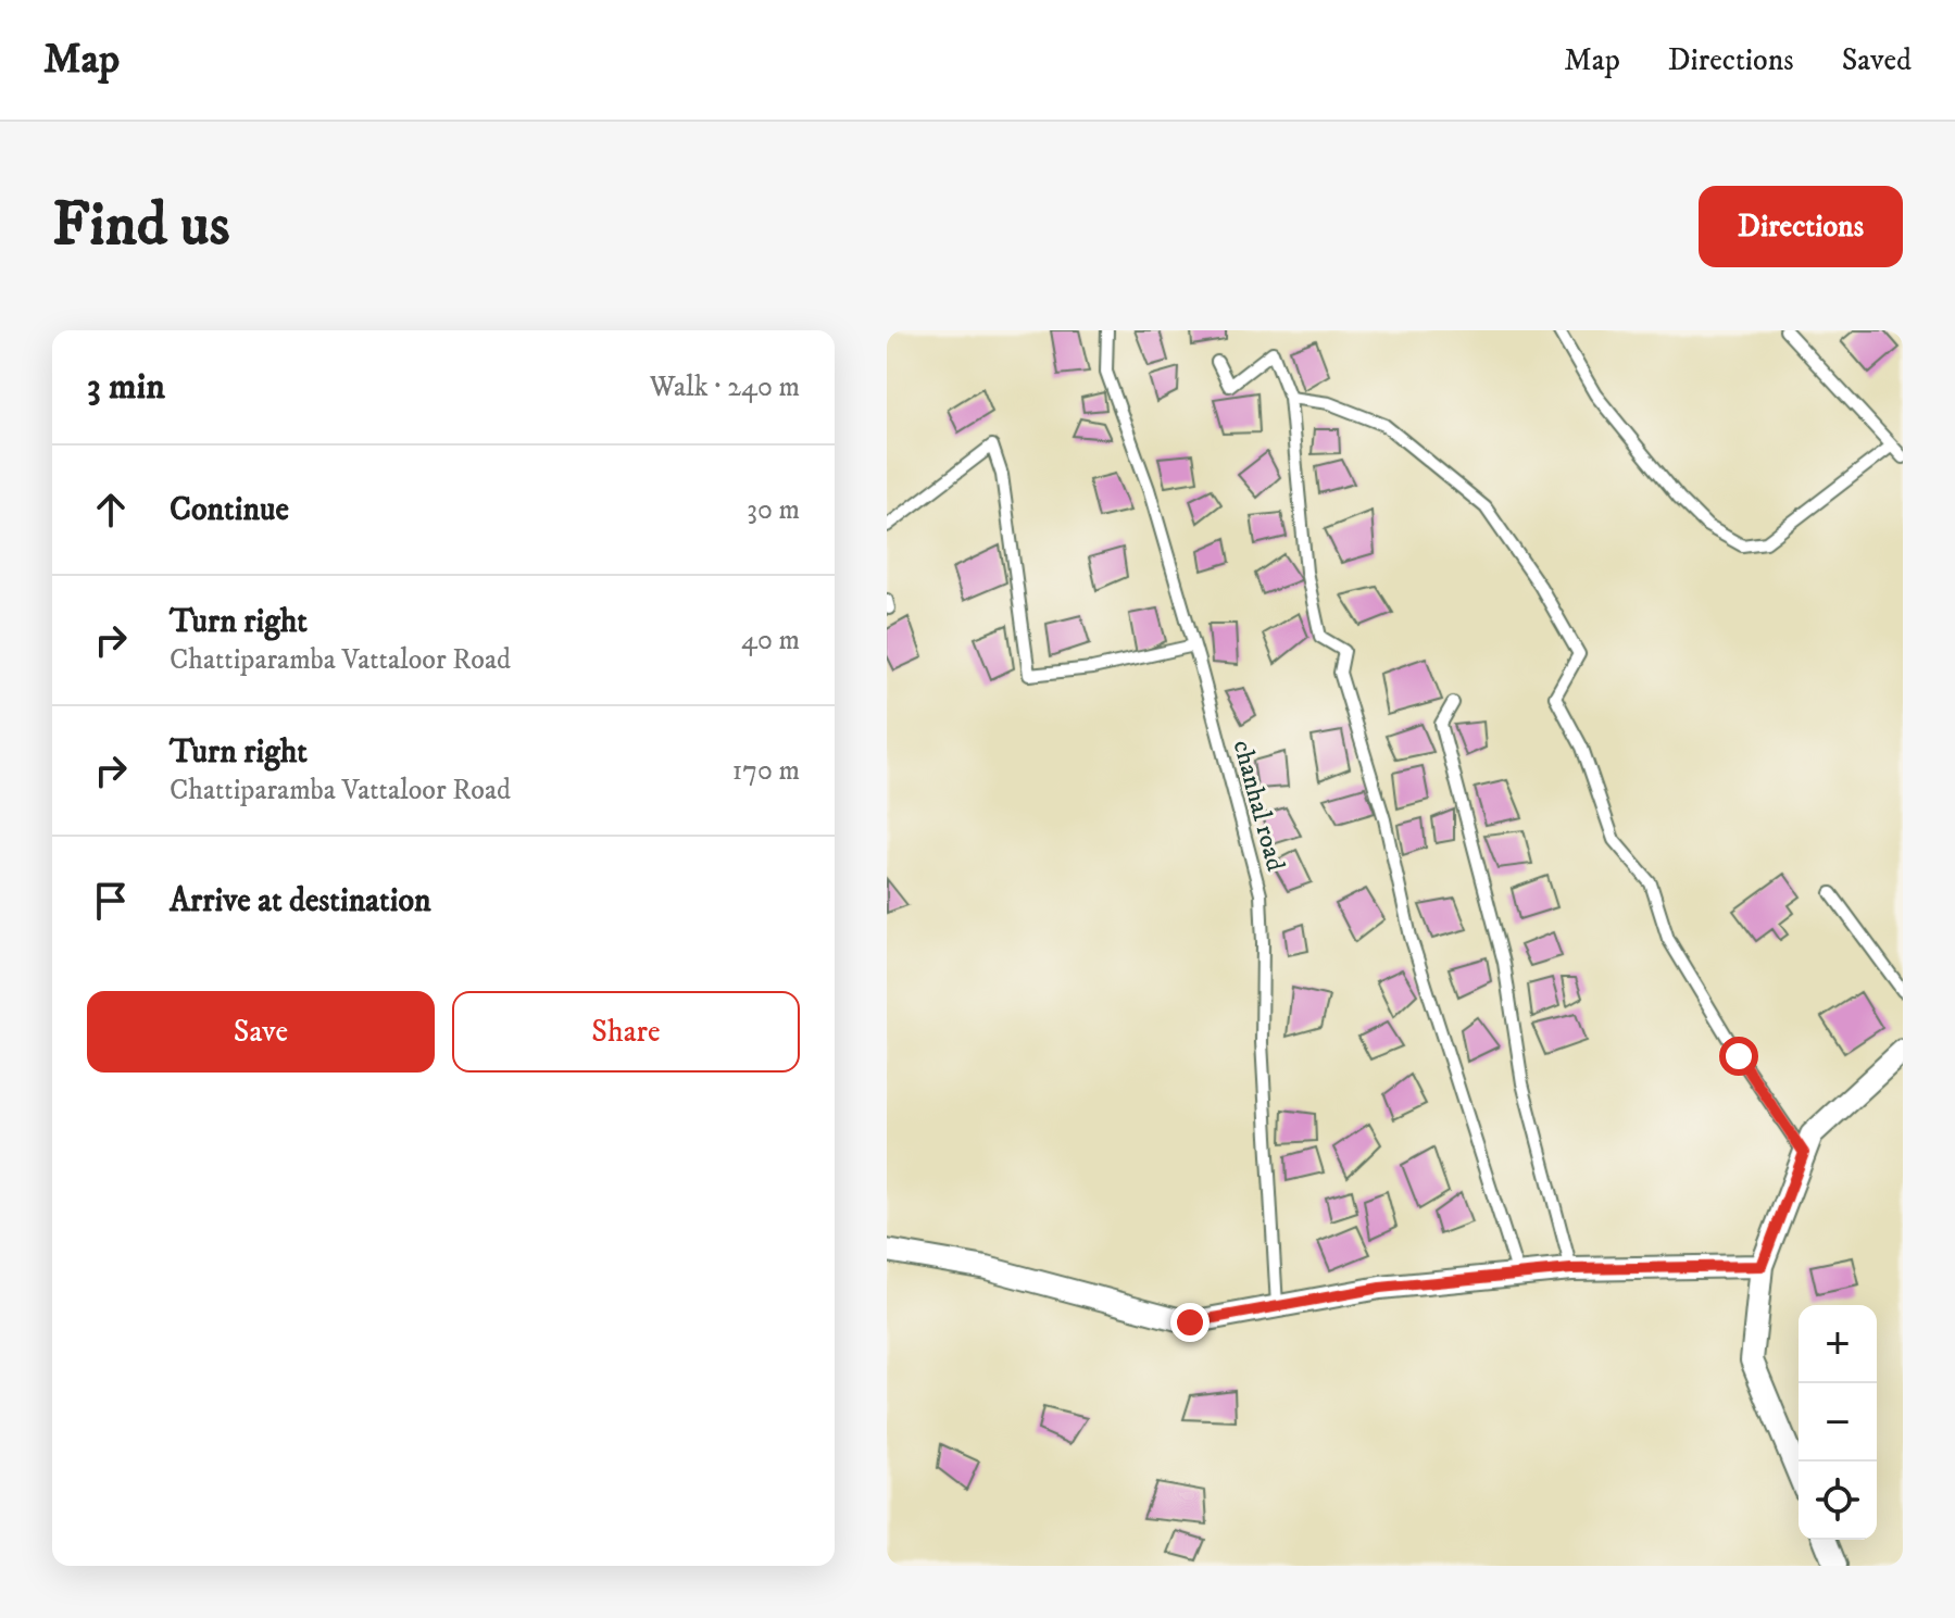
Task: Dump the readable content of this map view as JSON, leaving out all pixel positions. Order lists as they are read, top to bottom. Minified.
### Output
{"streets":{"lane":["chanhal road"]},"page":{"header":"Map","nav":["Map","Directions","Saved"],"buttons":["Directions",["Save","Share"]],"title":"Find us","heading":["3 min","Walk · 240 m"],"list":[["Continue","30 m"],["Turn right","Chattiparamba Vattaloor Road","40 m"],["Turn right","Chattiparamba Vattaloor Road","170 m"],"Arrive at destination"],"map_buttons":["+","−"]}}
